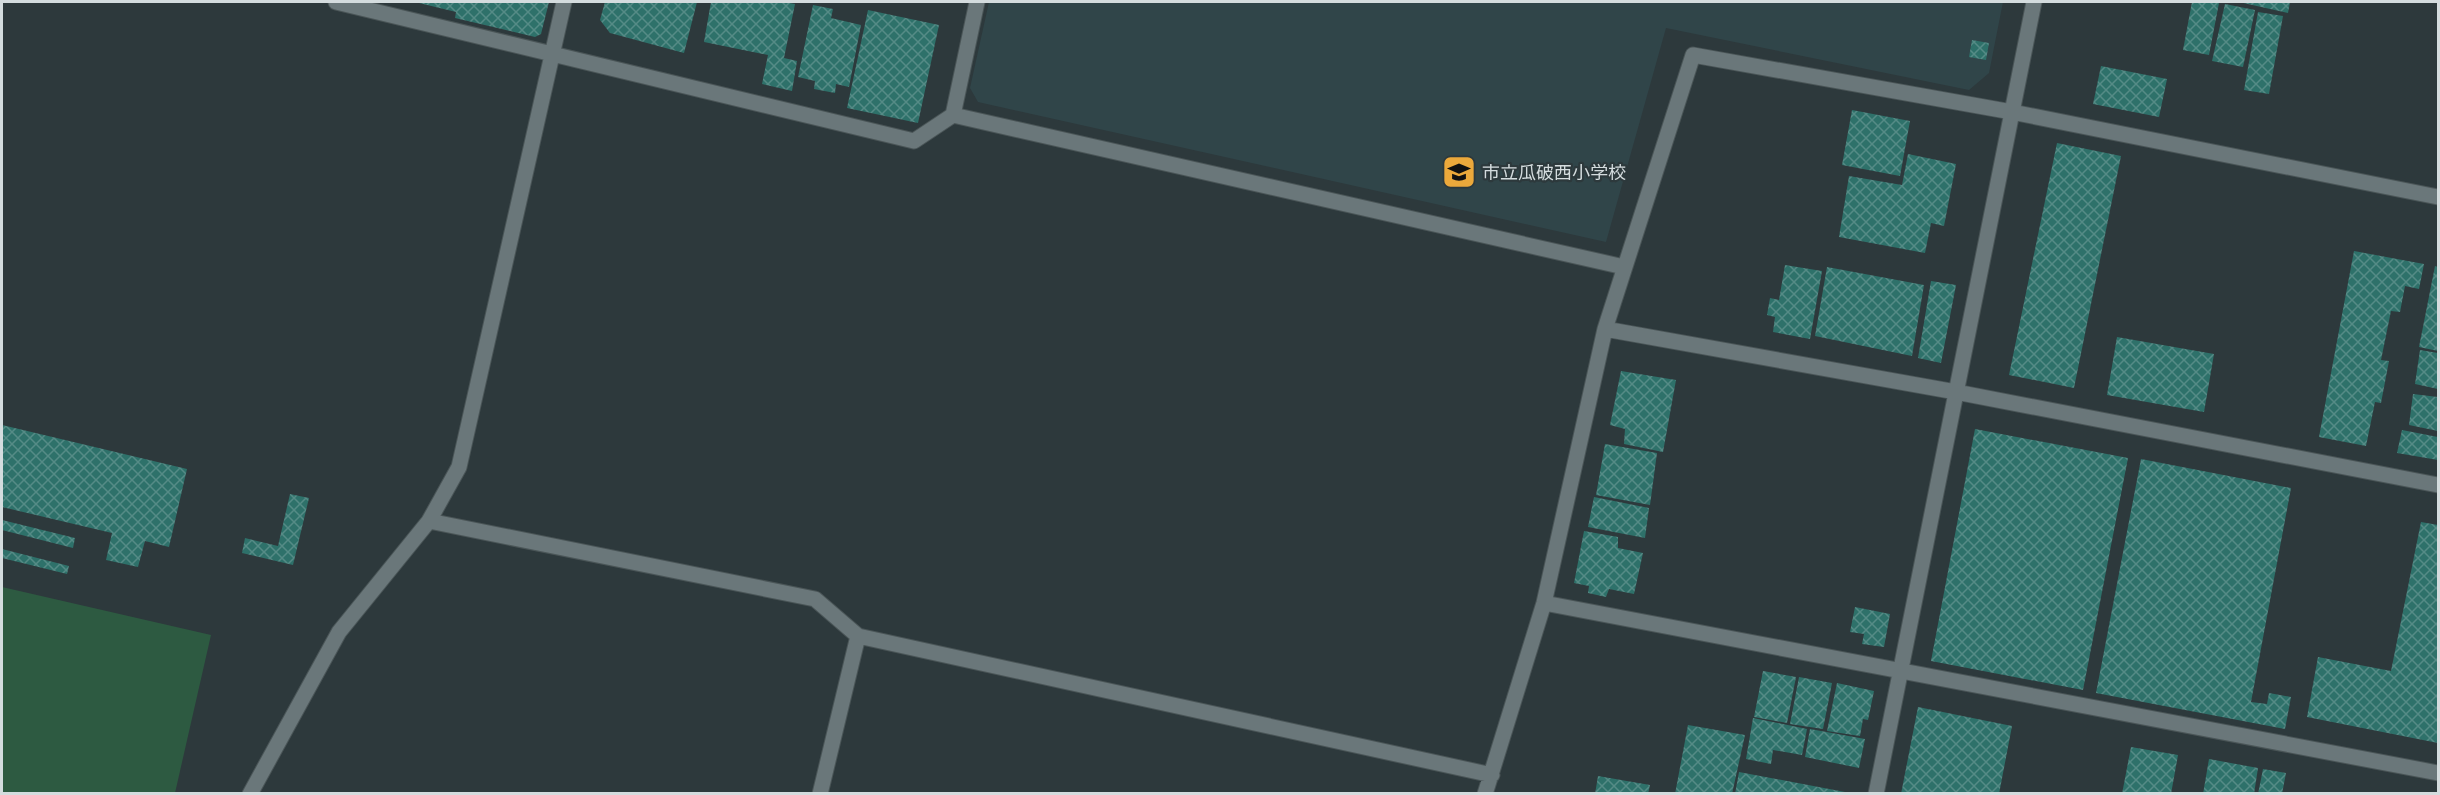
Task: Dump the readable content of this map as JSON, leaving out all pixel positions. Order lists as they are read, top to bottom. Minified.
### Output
{"places":{"school or university":["市立瓜破西小学校"]}}
